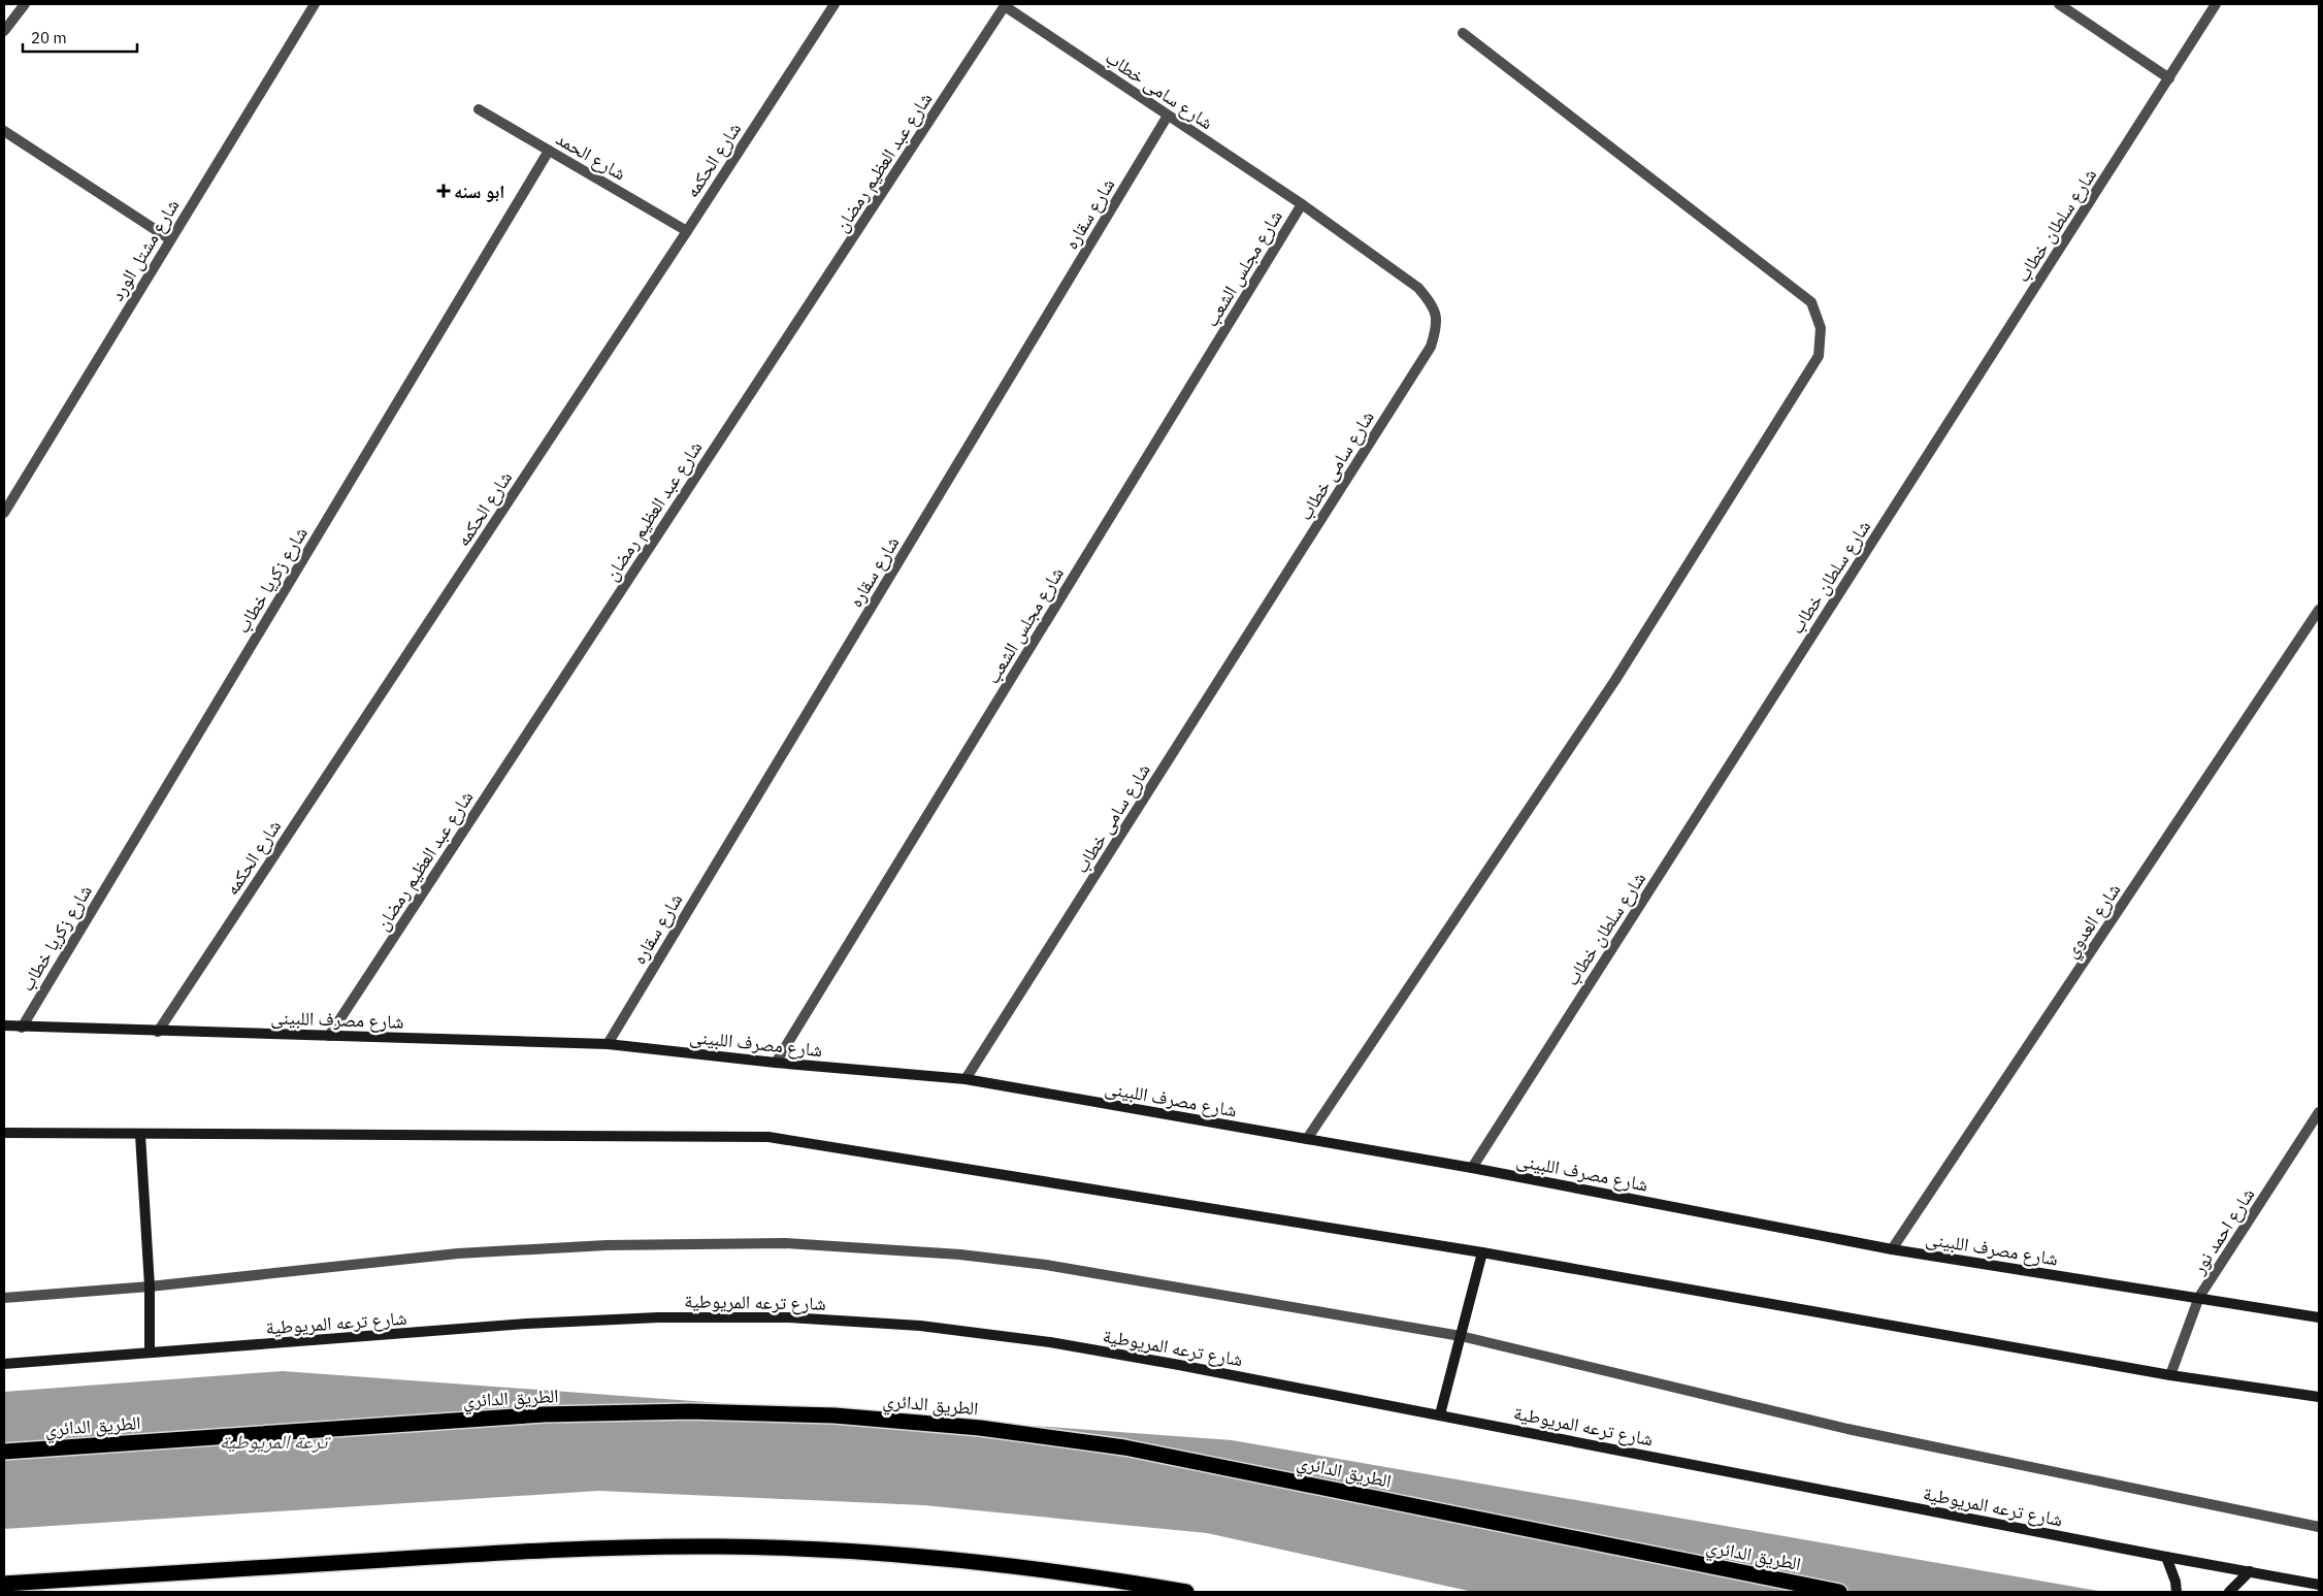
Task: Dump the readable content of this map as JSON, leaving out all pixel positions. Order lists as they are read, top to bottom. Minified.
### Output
{"streets":{"highway":["الطريق الدائري"],"main road":["شارع مصرف اللبينى","شارع ترعه المريوطية"],"street":["شارع سامى خطاب","شارع الحمد","شارع الحكمه","شارع عبد العظيم رمضان","شارع سقاره","شارع سلطان خطاب","شارع مشتل الورد","شارع مجلس الشعب","شارع زكريا خطاب","شارع العدوي","شارع احمد نور"]},"crossings":[["شارع سامى خطاب","شارع عبد العظيم رمضان"],["شارع سامى خطاب","شارع سقاره"],["شارع سامى خطاب","شارع مجلس الشعب"],["شارع سامى خطاب","شارع مصرف اللبينى"],["شارع الحمد","شارع الحكمه"],["شارع الحمد","شارع زكريا خطاب"],["شارع الحكمه","شارع مصرف اللبينى"],["شارع عبد العظيم رمضان","شارع مصرف اللبينى"],["شارع سقاره","شارع مصرف اللبينى"],["شارع سلطان خطاب","شارع مصرف اللبينى"],["شارع مجلس الشعب","شارع مصرف اللبينى"],["شارع زكريا خطاب","شارع مصرف اللبينى"],["شارع العدوي","شارع مصرف اللبينى"],["شارع مصرف اللبينى","شارع احمد نور"]],"water":["ترعة المريوطية"],"places":{"health":["ابو سنه"]},"scale_bar":"20 m"}
